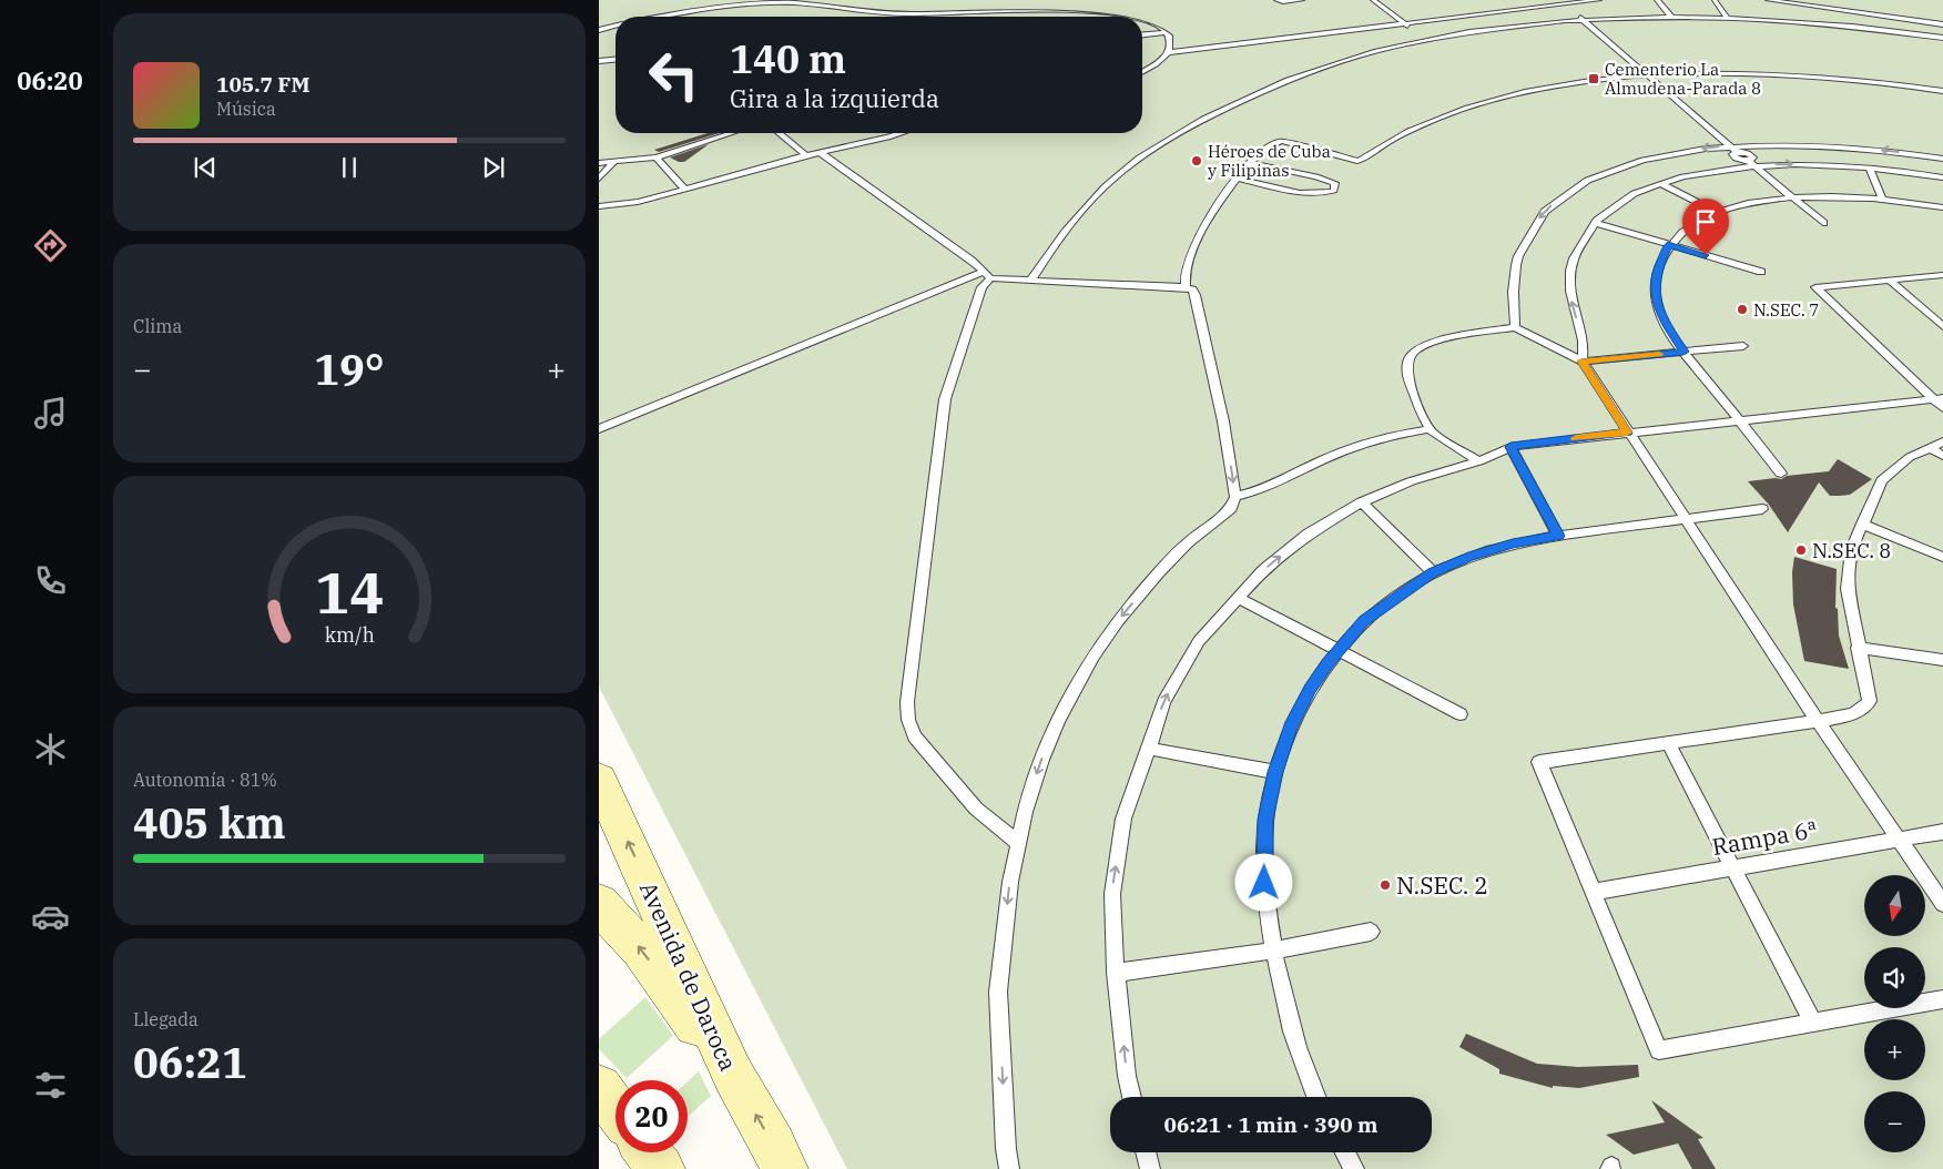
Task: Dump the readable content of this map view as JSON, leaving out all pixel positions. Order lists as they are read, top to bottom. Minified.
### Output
{"streets":{"main road":["Avenida de Daroca"],"lane":["Rampa 6ª"]},"places":{"transit":["Cementerio La Almudena-Parada 8"],"other":["Héroes de Cuba y Filipinas","N.SEC. 7","N.SEC. 8","N.SEC. 2"]},"north":"bottom","page":{"tabs":"06:20","turn":["140 m","Gira a la izquierda"],"song":["105.7 FM","Música"],"tile":["Clima",["Autonomía · 81%","405 km"],["Llegada","06:21"]],"heat":["−","19°","+"],"map_buttons":["+","−"],"limit":"20","trip":"06:21 · 1 min · 390 m","gauge":["14","km/h"]}}
